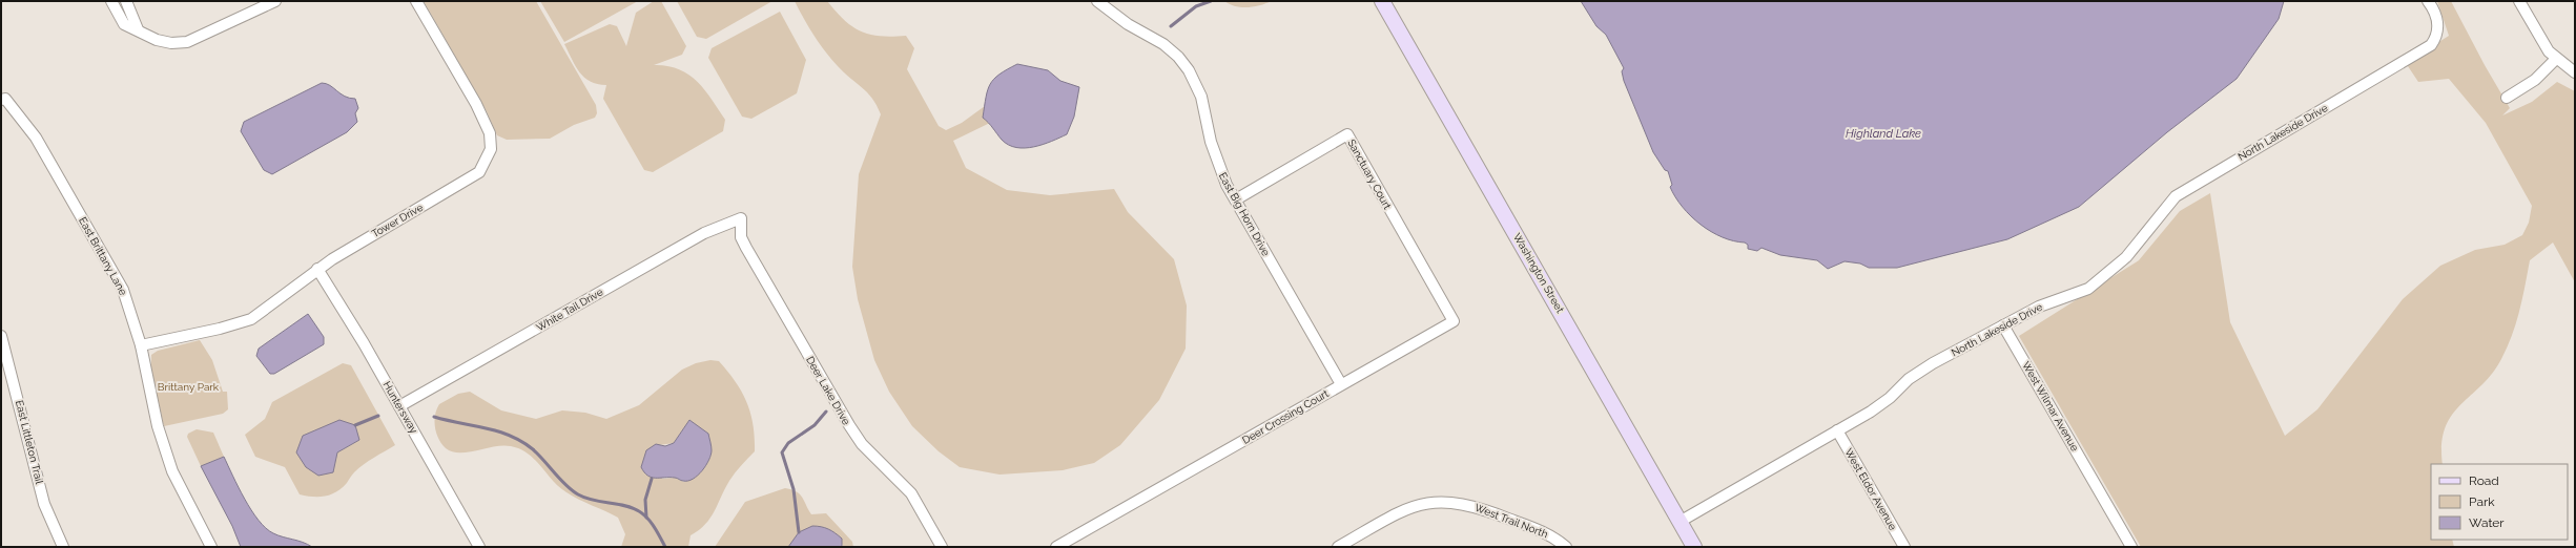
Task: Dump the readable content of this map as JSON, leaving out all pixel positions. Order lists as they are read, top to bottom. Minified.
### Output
{"streets":{"main road":["Washington Street"],"street":["North Lakeside Drive","Sanctuary Court","East Big Horn Drive","Tower Drive","East Brittany Lane","White Tail Drive","Deer Lake Drive","West Wilmar Avenue","Huntersway","Deer Crossing Court","East Littleton Trail","West Eldor Avenue","West Trail North"]},"crossings":[["North Lakeside Drive","Washington Street"],["North Lakeside Drive","West Wilmar Avenue"],["North Lakeside Drive","West Eldor Avenue"],["Sanctuary Court","East Big Horn Drive"],["Sanctuary Court","Deer Crossing Court"],["East Big Horn Drive","Deer Crossing Court"],["Tower Drive","East Brittany Lane"],["Tower Drive","Huntersway"],["White Tail Drive","Deer Lake Drive"],["White Tail Drive","Huntersway"]],"water":["Highland Lake"],"parks":["Brittany Park"],"legend":["Road","Park","Water"]}
